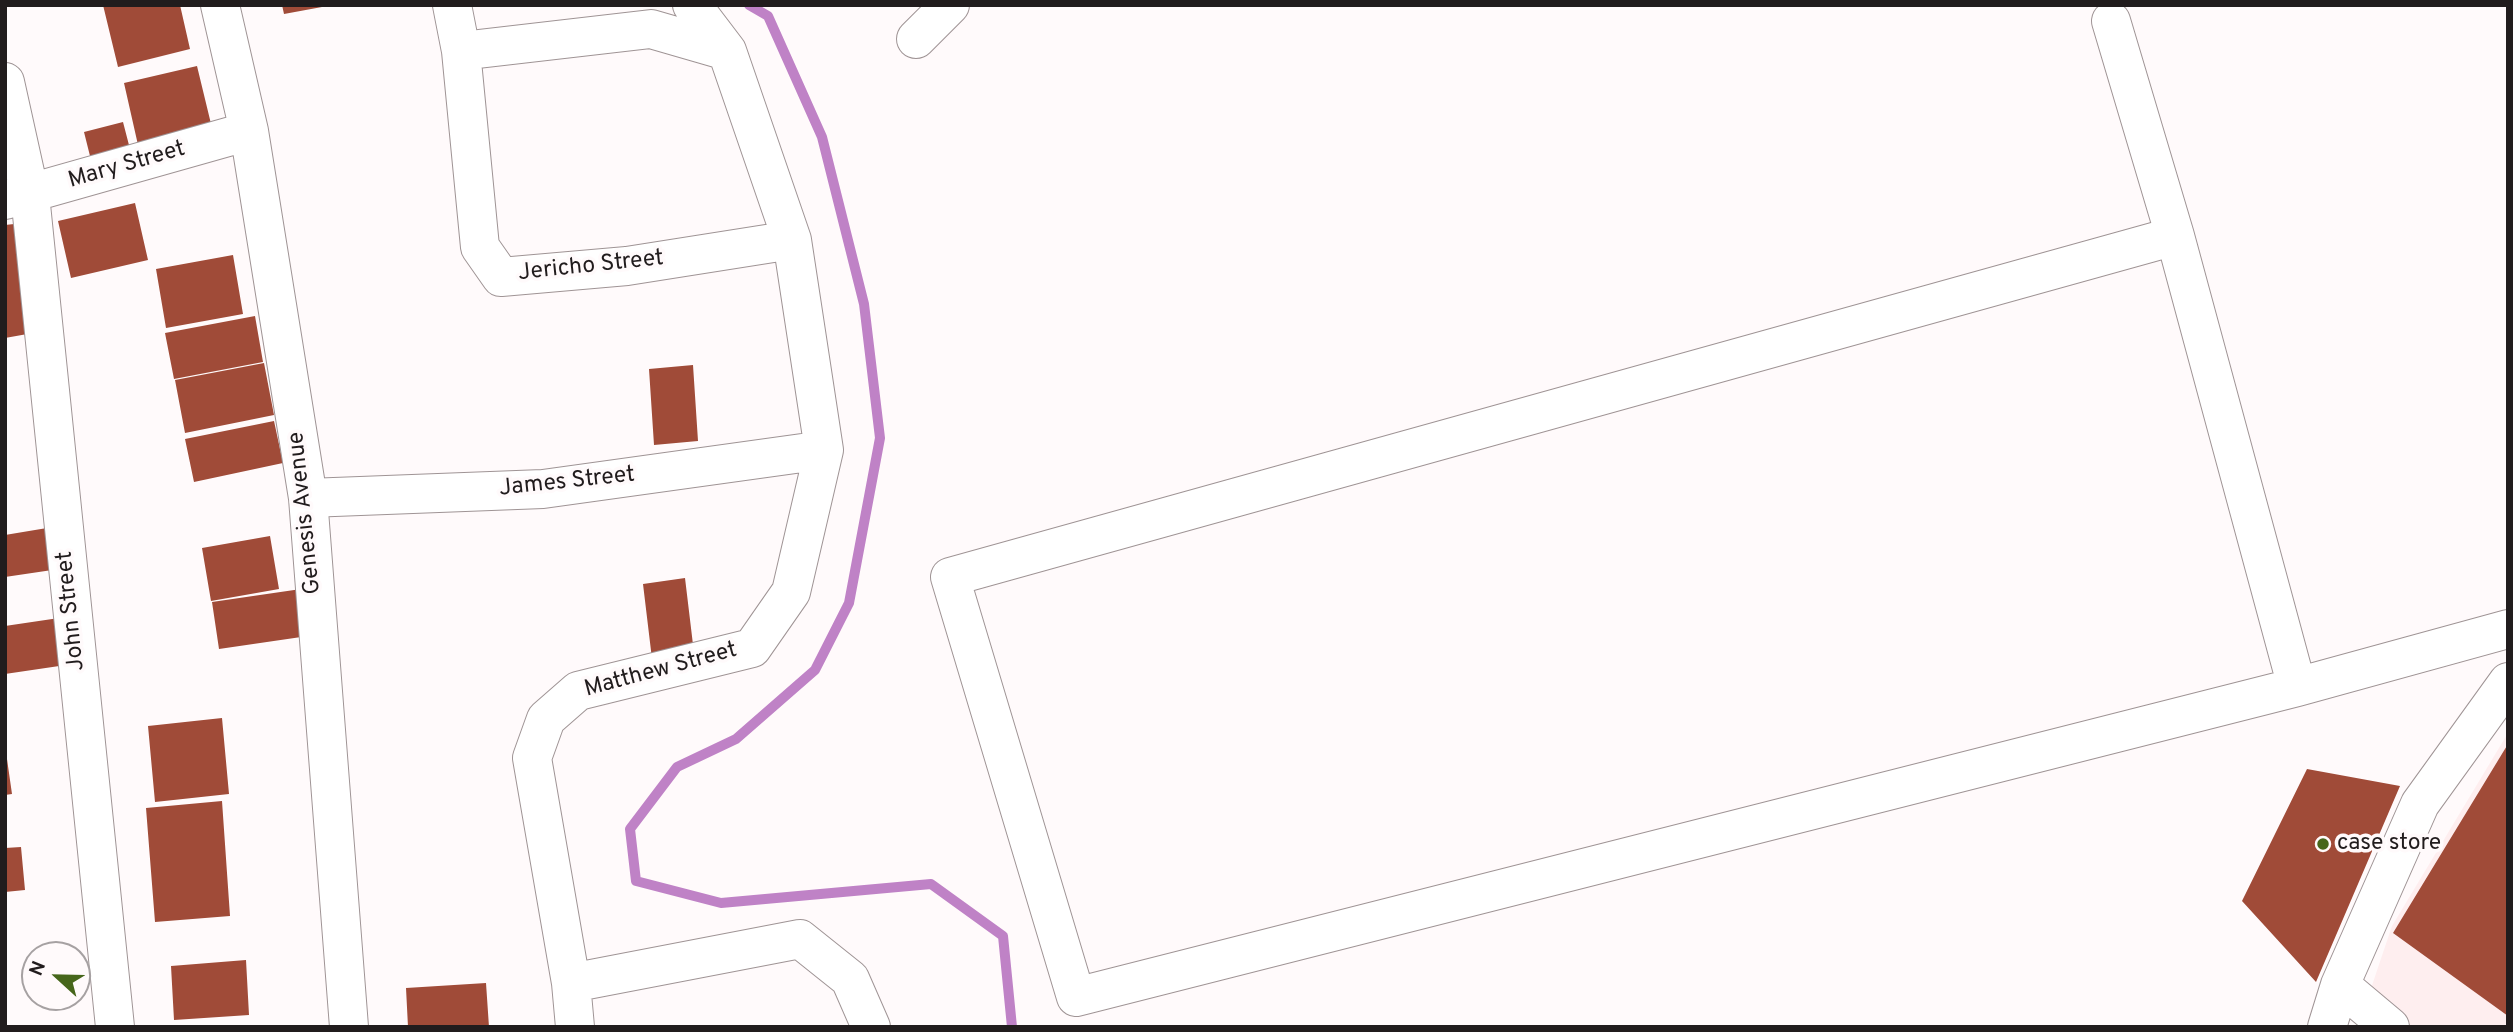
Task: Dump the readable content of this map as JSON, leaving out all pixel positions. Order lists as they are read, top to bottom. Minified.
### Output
{"streets":{"street":["Mary Street","Jericho Street","James Street","Genesis Avenue","John Street","Matthew Street"]},"crossings":[["Mary Street","Genesis Avenue"],["Mary Street","John Street"],["Jericho Street","Matthew Street"],["James Street","Genesis Avenue"],["James Street","Matthew Street"]],"places":["case store"],"north":"left"}
